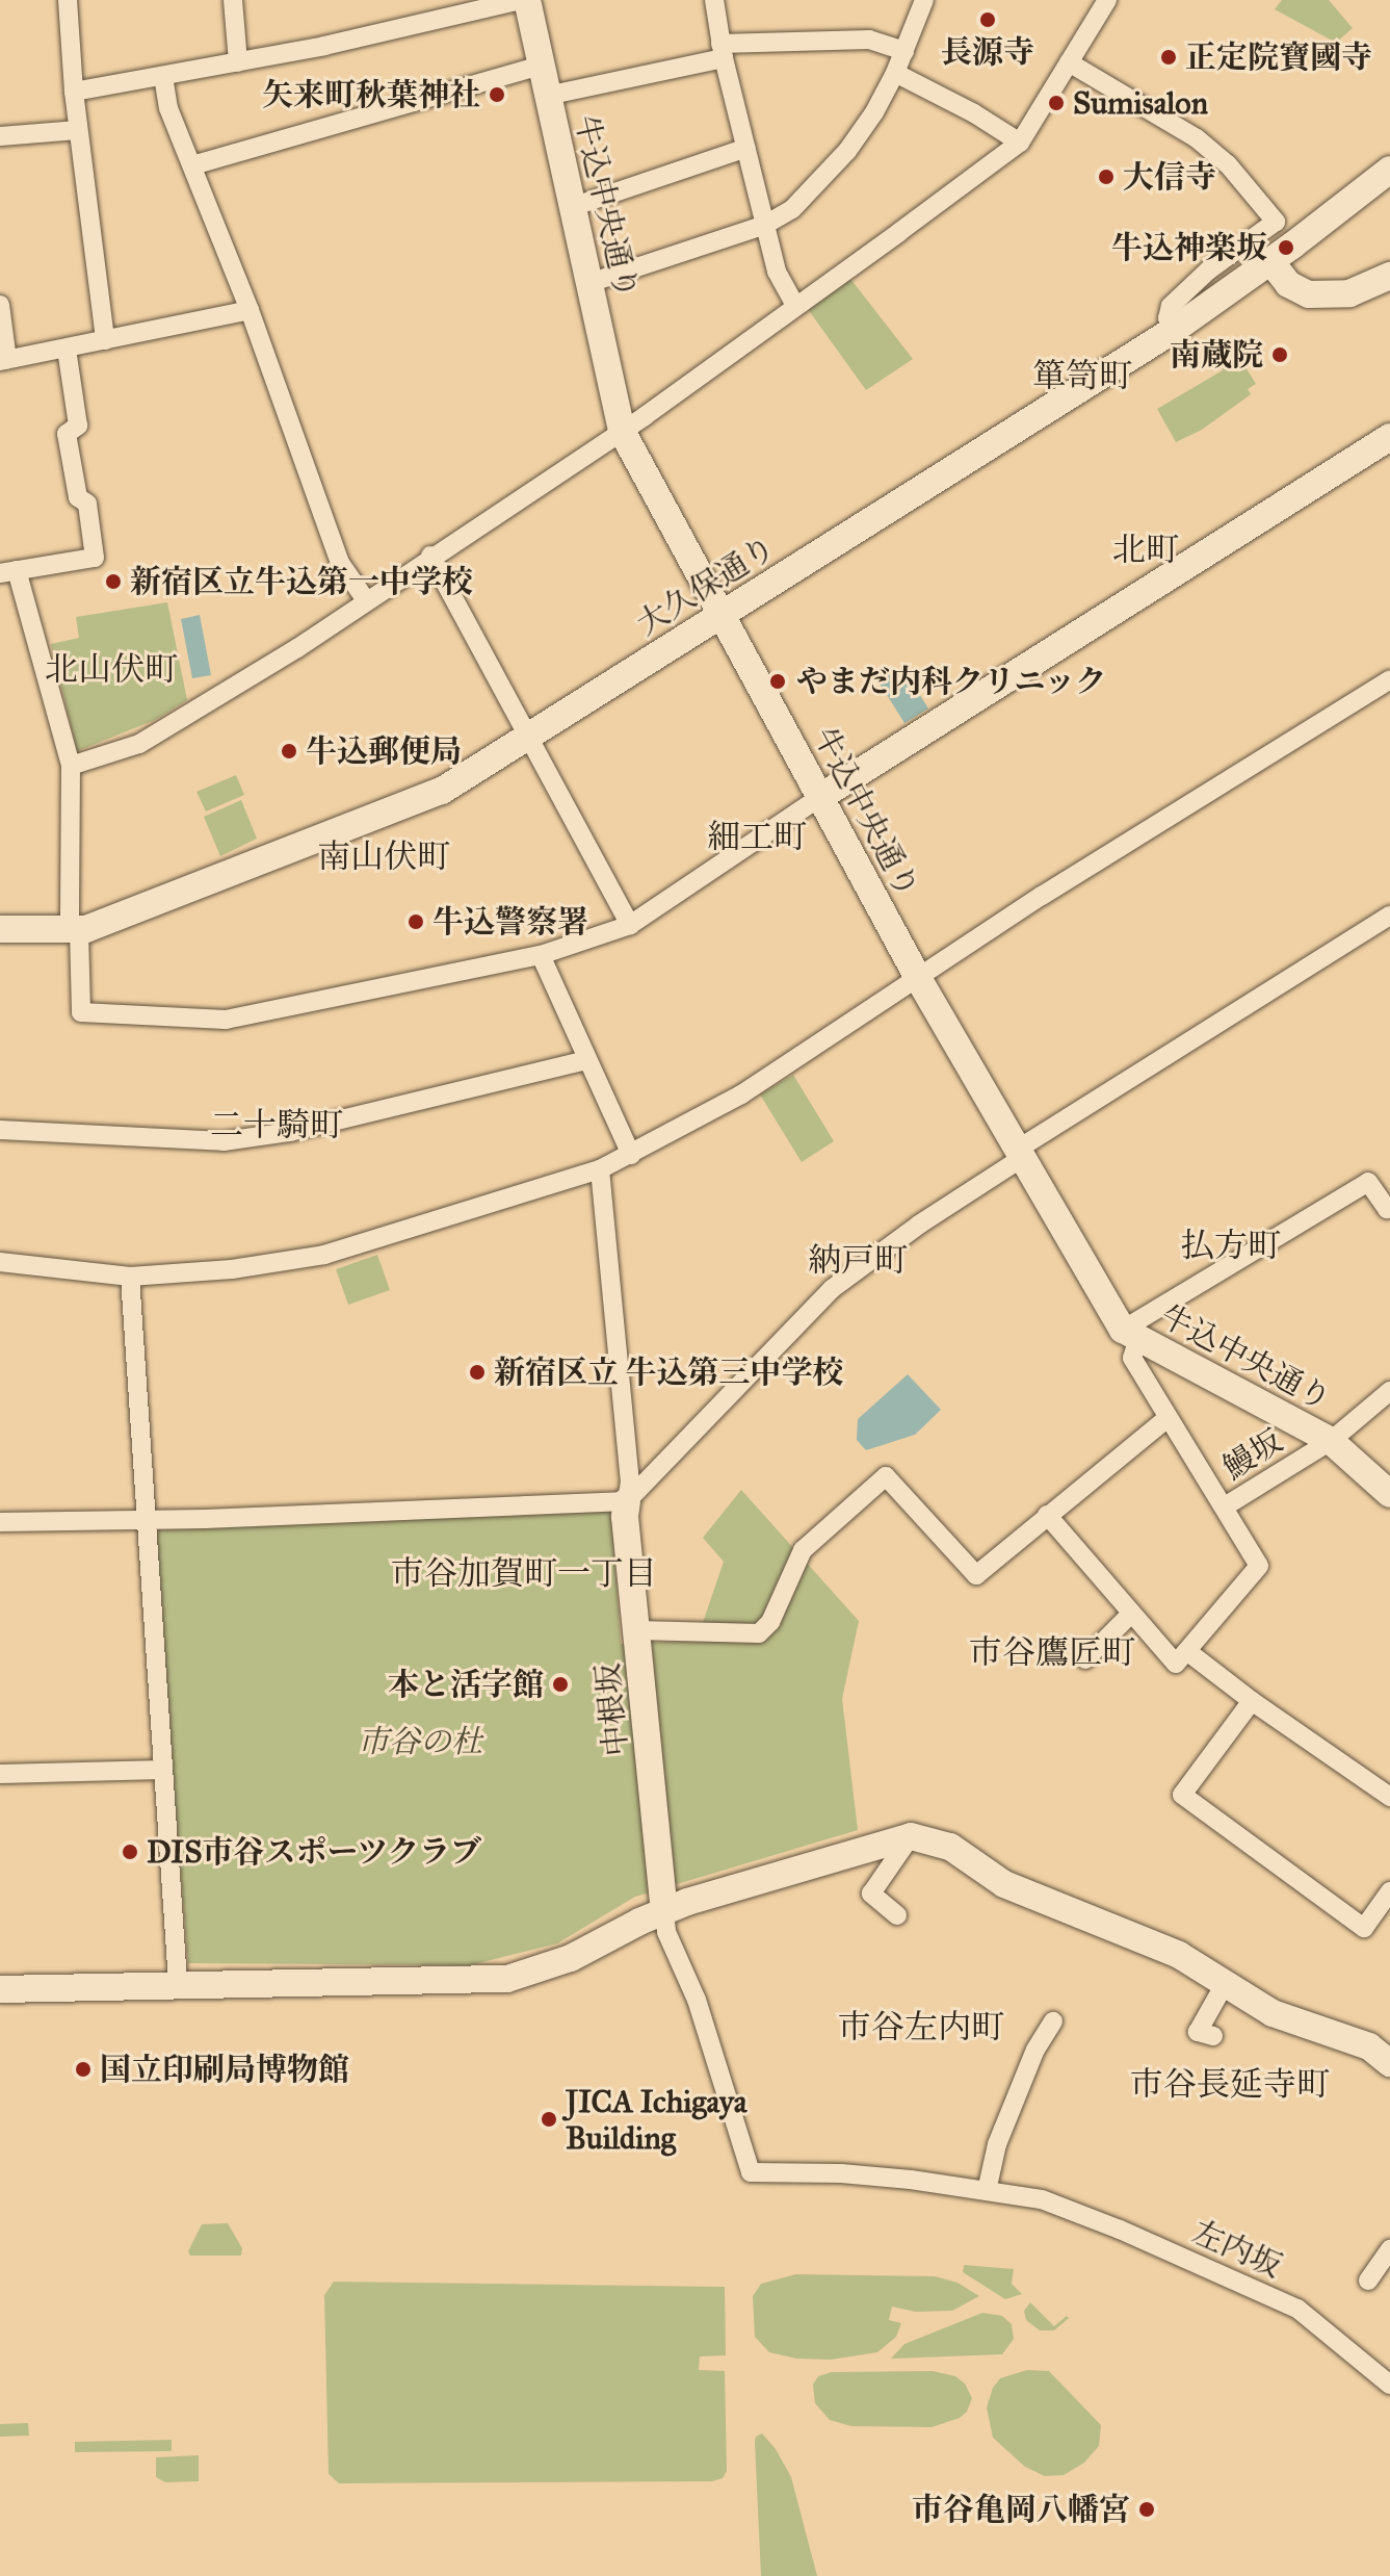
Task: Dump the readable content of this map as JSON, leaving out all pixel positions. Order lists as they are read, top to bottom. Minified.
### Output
{"streets":{"street":["牛込中央通り","大久保通り","鰻坂","中根坂","左内坂"]},"crossings":[["牛込中央通り","大久保通り"],["牛込中央通り","鰻坂"],["中根坂","左内坂"]],"districts":["箪笥町","北町","北山伏町","細工町","南山伏町","二十騎町","払方町","納戸町","市谷加賀町一丁目","市谷鷹匠町","市谷左内町","市谷長延寺町"],"parks":["市谷の杜"],"places":["長源寺","正定院寶國寺","矢来町秋葉神社","Sumisalon","大信寺","牛込神楽坂","南蔵院","新宿区立牛込第一中学校","やまだ内科クリニック","牛込郵便局","牛込警察署","新宿区立 牛込第三中学校","本と活字館","DIS市谷スポーツクラブ","国立印刷局博物館","JICA Ichigaya Building","市谷亀岡八幡宮"]}
